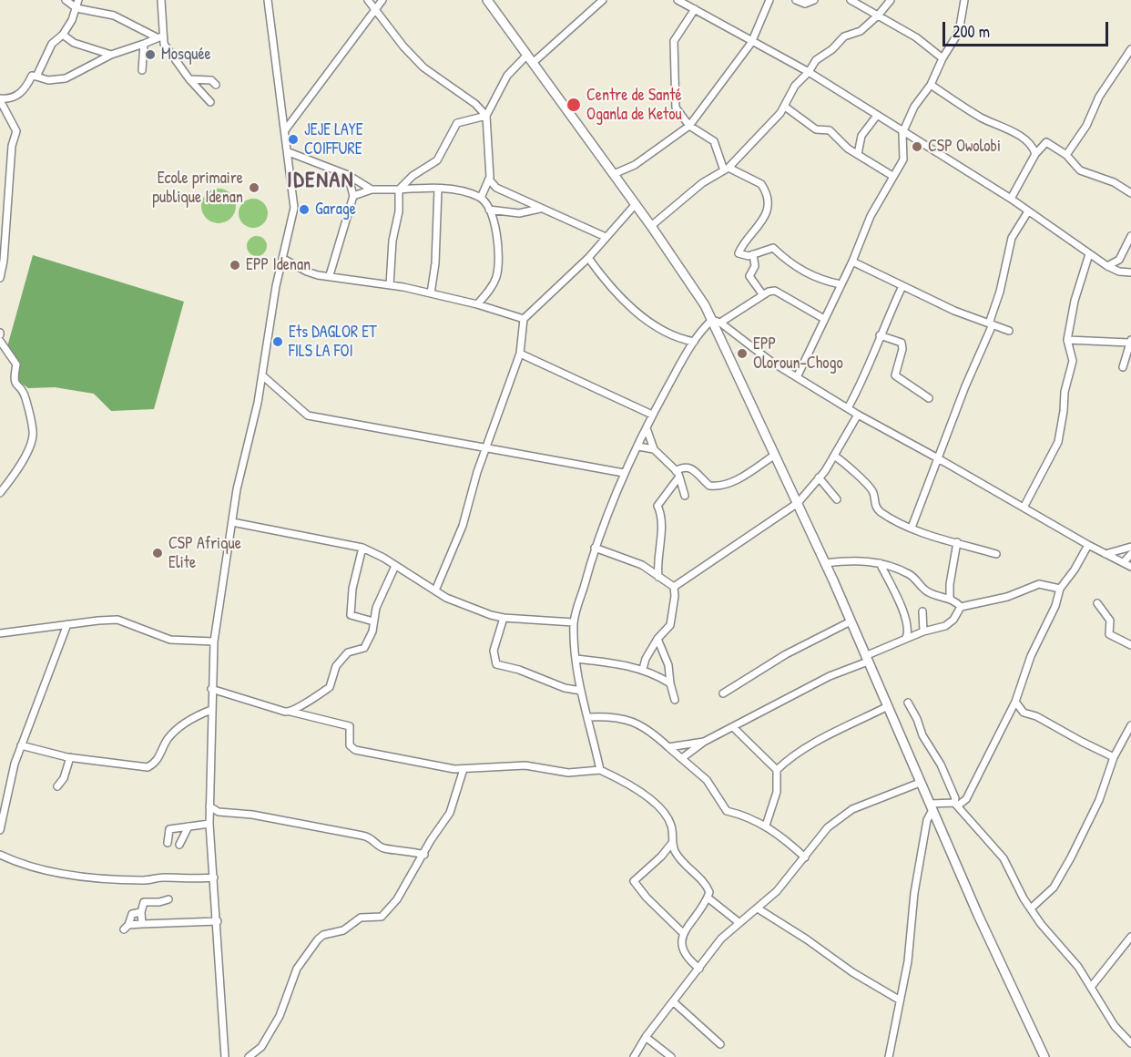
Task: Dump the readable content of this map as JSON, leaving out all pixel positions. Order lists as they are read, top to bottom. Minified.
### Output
{"districts":["IDENAN"],"places":["Mosquée","Centre de Santé Oganla de Ketou","JEJE LAYE COIFFURE","CSP Owolobi","Ecole primaire publique Idenan","Garage","EPP Idenan","Ets DAGLOR ET FILS LA FOI","EPP Oloroun-Chogo","CSP Afrique Elite"],"scale_bar":"200 m"}
